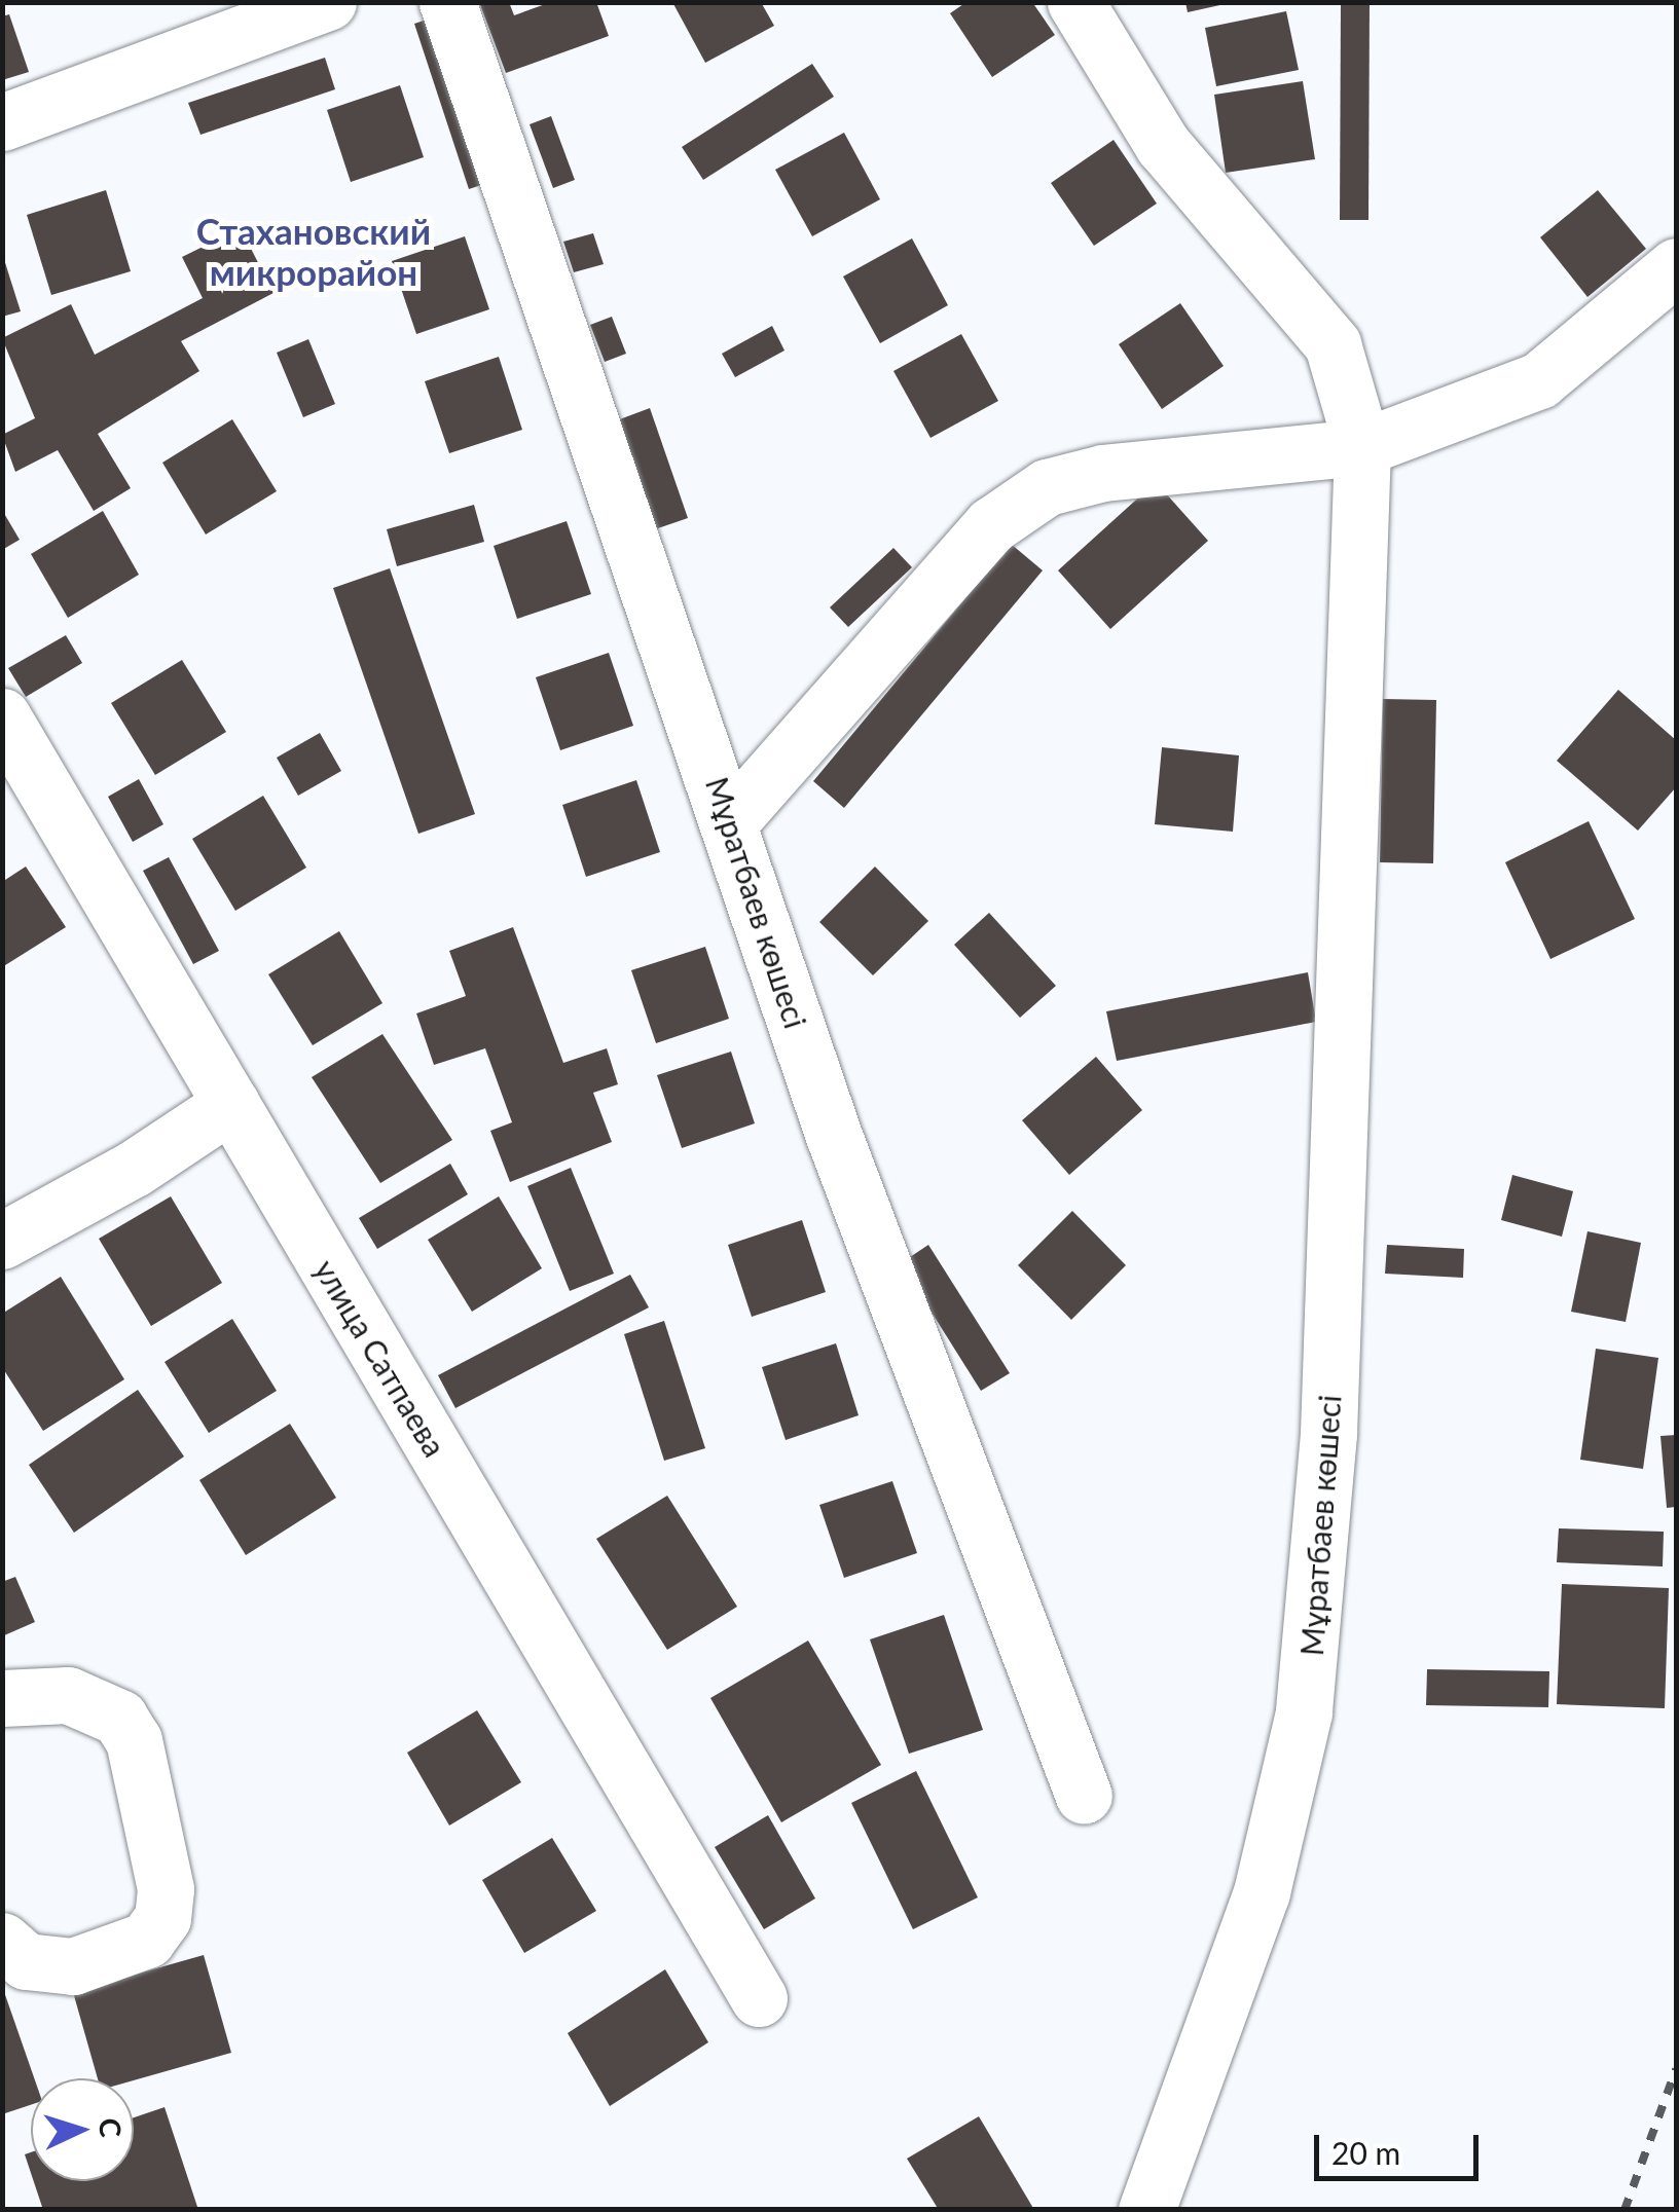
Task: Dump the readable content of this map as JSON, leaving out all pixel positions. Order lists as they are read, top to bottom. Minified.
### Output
{"streets":{"street":["Мұратбаев көшесі","улица Сатпаева"]},"districts":["Стахановский микрорайон"],"scale_bar":"20 m","north":"right"}
